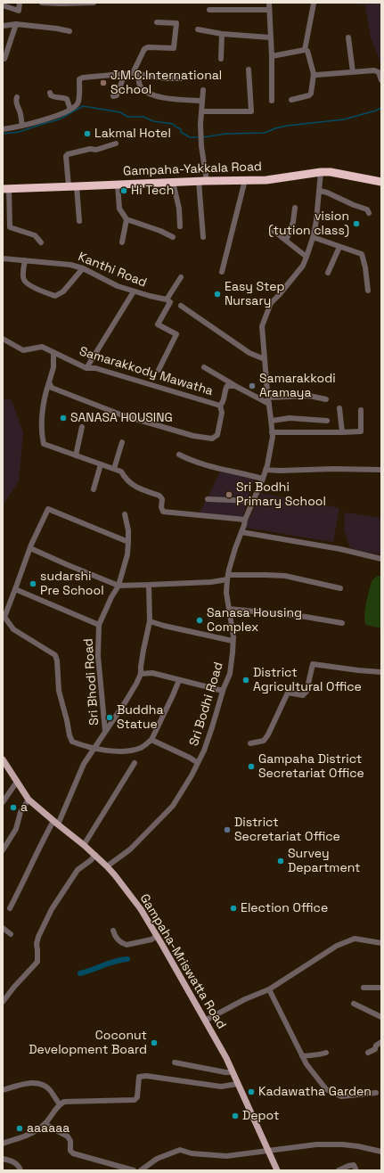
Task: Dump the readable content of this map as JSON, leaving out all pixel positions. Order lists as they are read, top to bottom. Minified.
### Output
{"streets":{"highway":["Gampaha-Yakkala Road"],"main road":["Gampaha-Mriswatta Road"],"street":["Kanthi Road","Samarakkody Mawatha","Sri Bhodi Road","Sri Bodhi Road"]},"crossings":[["Gampaha-Yakkala Road","Sri Bodhi Road"],["Sri Bodhi Road","Gampaha-Mriswatta Road"]],"places":["J.M.C.International School","Lakmal Hotel","Hi Tech","vision (tution class)","Easy Step Nursary","Samarakkodi Aramaya","SANASA HOUSING","Sri Bodhi Primary School","sudarshi Pre School","Sanasa Housing Complex","District Agricultural Office","Buddha Statue","Gampaha District Secretariat Office","a","District Secretariat Office","Survey Department","Election Office","Coconut Development Board","Kadawatha Garden","Depot","aaaaaa"]}
